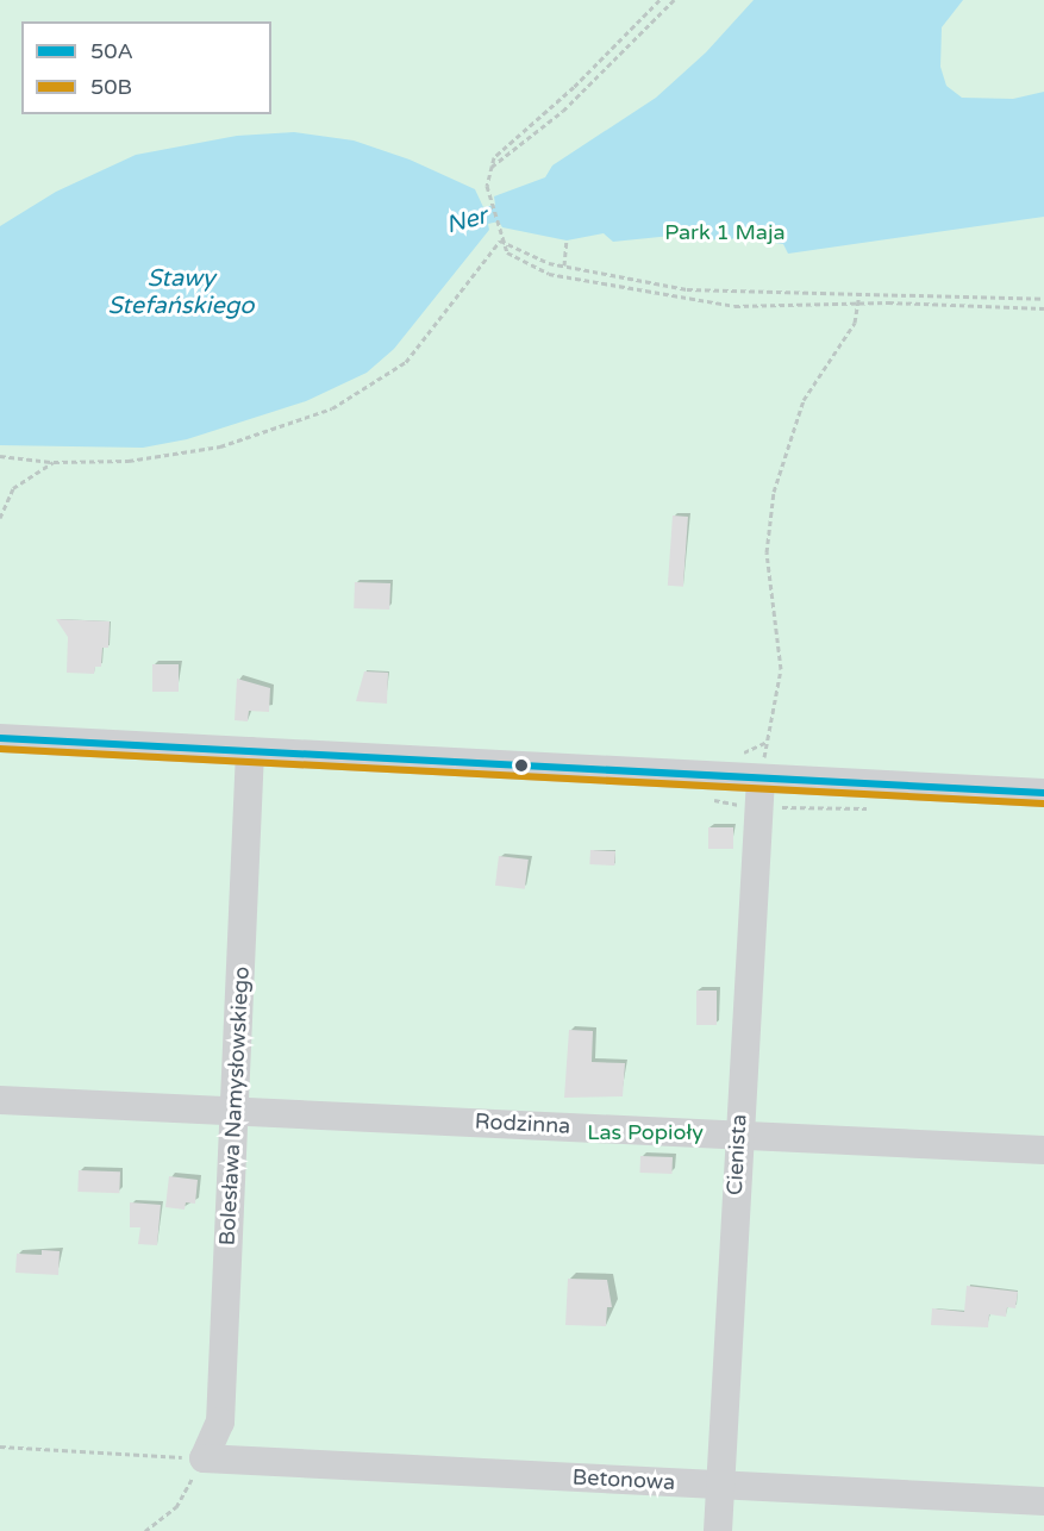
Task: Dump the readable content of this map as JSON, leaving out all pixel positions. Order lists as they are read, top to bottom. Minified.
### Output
{"streets":{"street":["Bolesława Namysłowskiego","Rodzinna","Cienista","Betonowa"]},"crossings":[["Bolesława Namysłowskiego","Rodzinna"],["Bolesława Namysłowskiego","Betonowa"],["Rodzinna","Cienista"],["Cienista","Betonowa"]],"water":["Ner","Stawy Stefańskiego"],"parks":["Park 1 Maja","Las Popioły"],"lines":["transit line 50A","transit line 50B"],"legend":["50A","50B"]}
